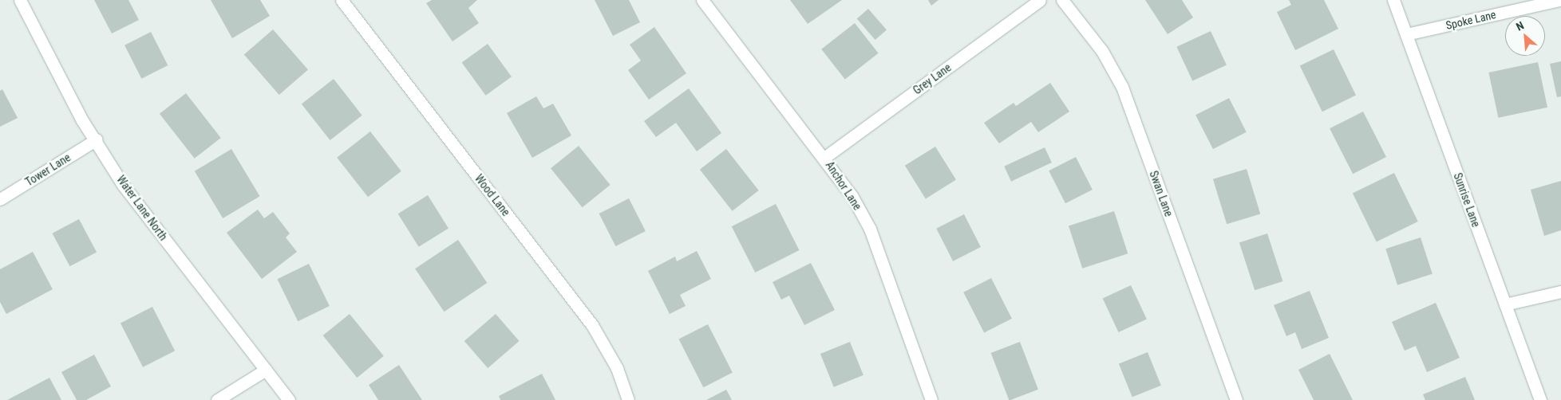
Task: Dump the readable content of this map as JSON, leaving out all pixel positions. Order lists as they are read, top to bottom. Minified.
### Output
{"streets":{"street":["Spoke Lane","Grey Lane","Tower Lane","Anchor Lane","Swan Lane","Wood Lane","Sunrise Lane","Water Lane North"]},"crossings":[["Spoke Lane","Sunrise Lane"],["Grey Lane","Anchor Lane"],["Tower Lane","Water Lane North"]],"north":"top left"}
